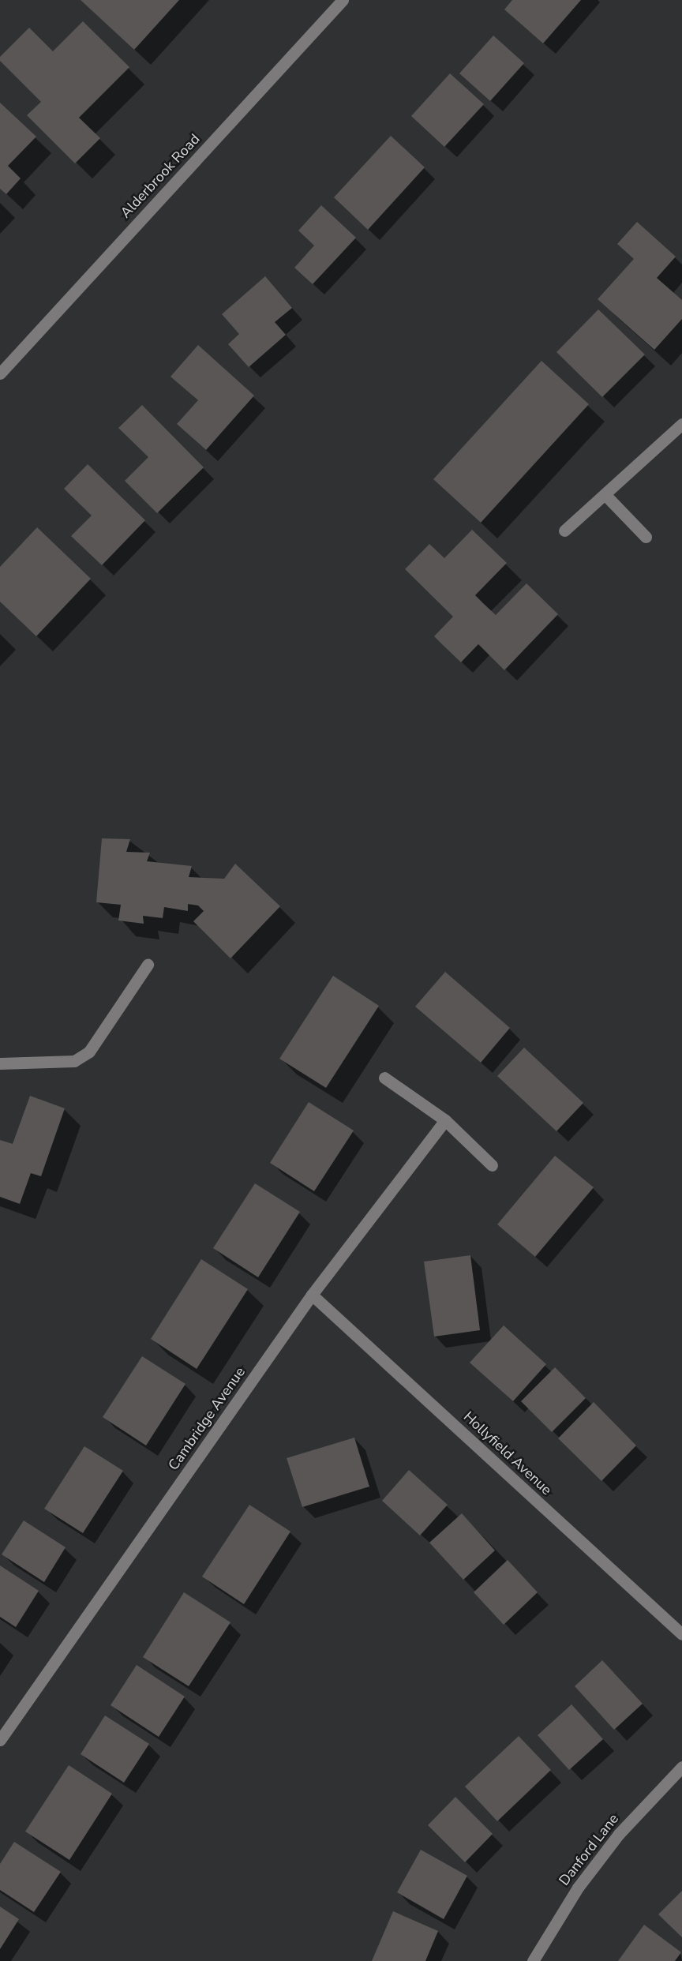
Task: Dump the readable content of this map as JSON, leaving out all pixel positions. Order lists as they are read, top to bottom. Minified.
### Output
{"streets":{"street":["Alderbrook Road","Cambridge Avenue","Hollyfield Avenue","Danford Lane"]},"crossings":[["Cambridge Avenue","Hollyfield Avenue"]]}
